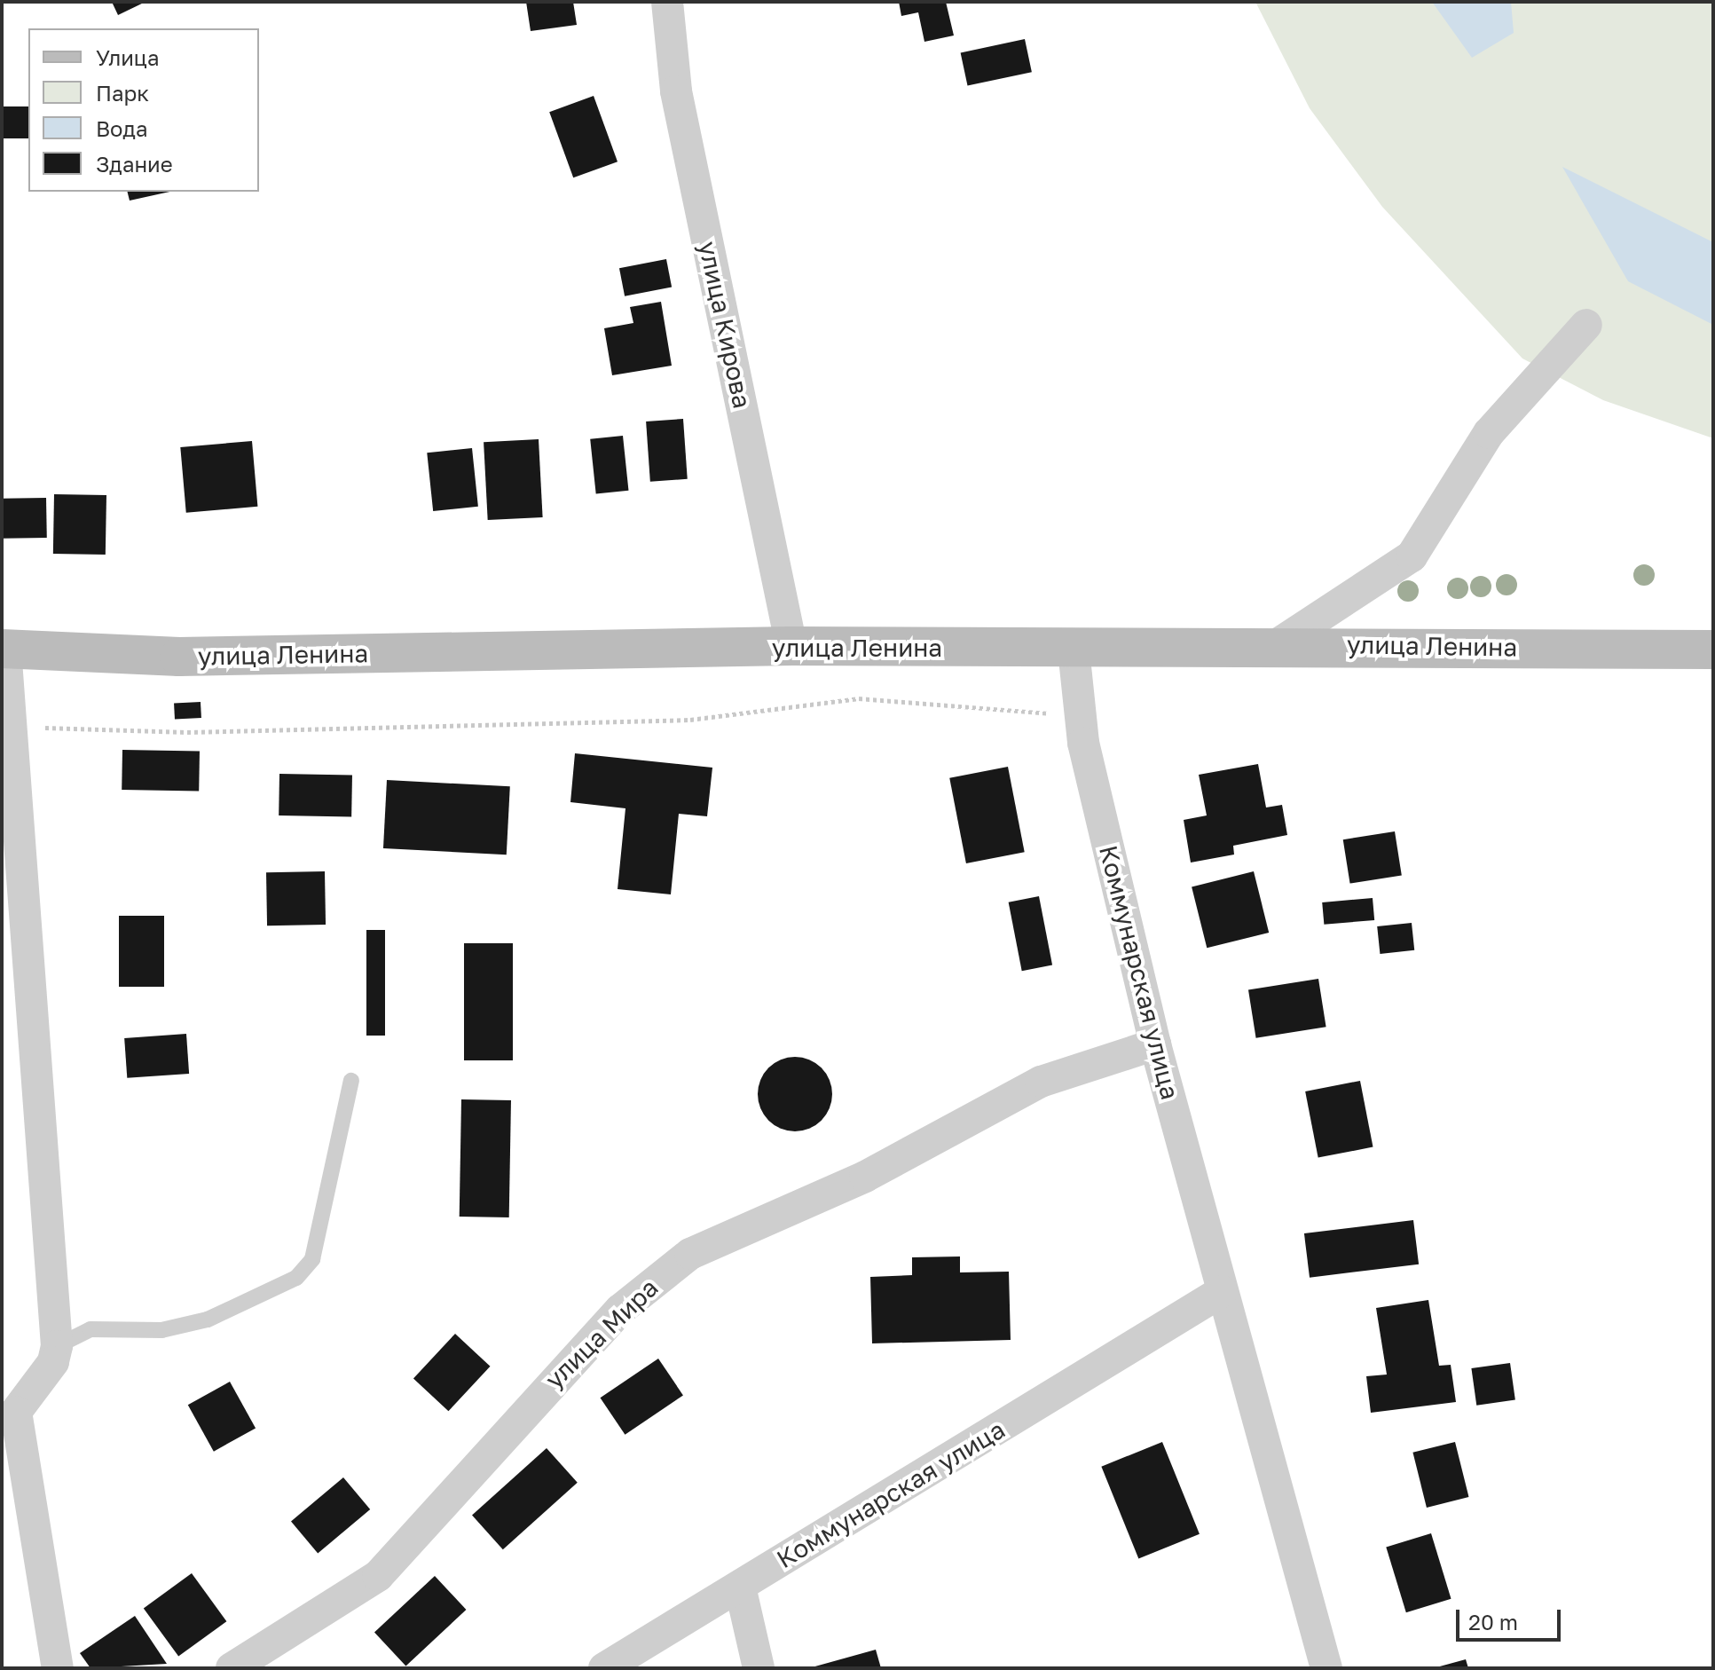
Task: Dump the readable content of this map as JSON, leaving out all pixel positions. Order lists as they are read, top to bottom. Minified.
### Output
{"streets":{"main road":["улица Ленина"],"street":["улица Кирова","Коммунарская улица","улица Мира"]},"crossings":[["улица Кирова","улица Ленина"],["улица Ленина","Коммунарская улица"],["Коммунарская улица","улица Мира"]],"legend":["Улица","Парк","Вода","Здание"],"scale_bar":"20 m"}
